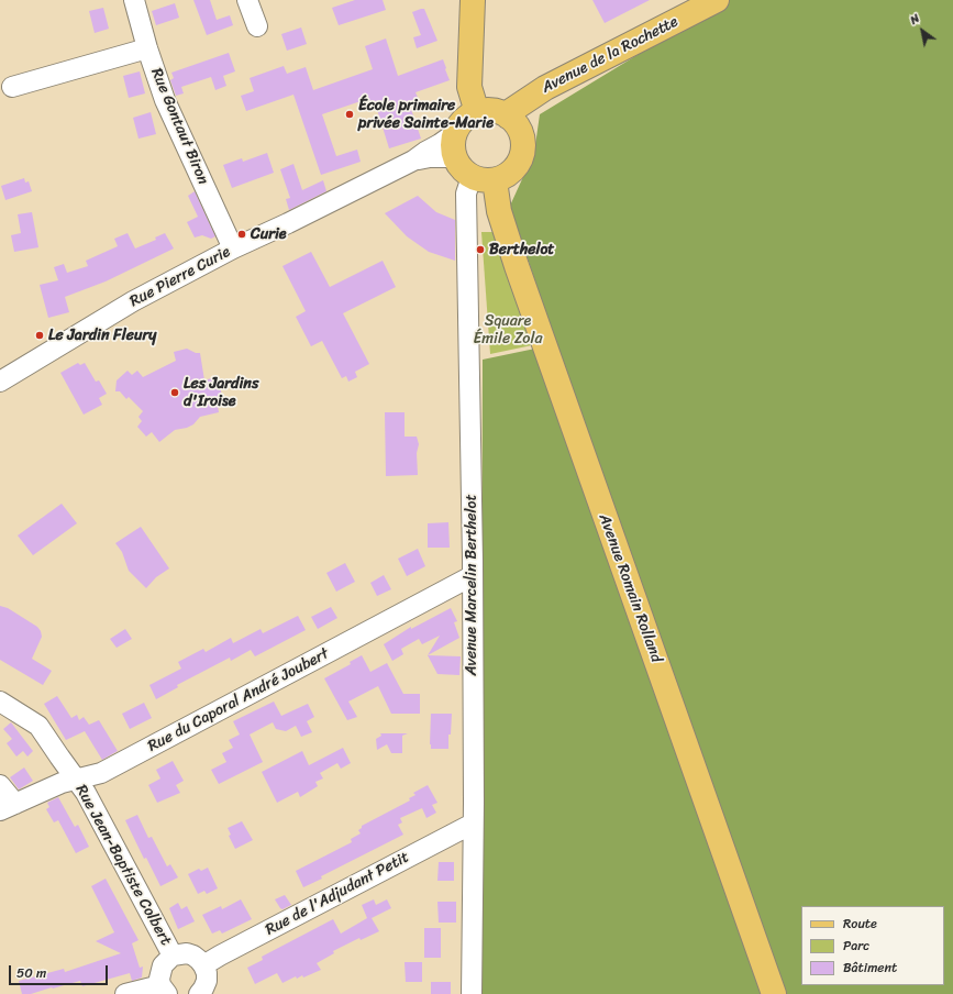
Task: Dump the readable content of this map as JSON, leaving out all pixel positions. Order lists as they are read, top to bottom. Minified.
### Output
{"streets":{"main road":["Avenue de la Rochette","Avenue Romain Rolland"],"street":["Rue Gontaut Biron","Rue Pierre Curie","Avenue Marcelin Berthelot","Rue du Caporal André Joubert","Rue Jean-Baptiste Colbert","Rue de l'Adjudant Petit"]},"crossings":[["Avenue de la Rochette","Rue Pierre Curie"],["Avenue de la Rochette","Avenue Marcelin Berthelot"],["Avenue de la Rochette","Avenue Romain Rolland"],["Rue Gontaut Biron","Rue Pierre Curie"],["Rue Pierre Curie","Avenue Marcelin Berthelot"],["Rue Pierre Curie","Avenue Romain Rolland"],["Avenue Marcelin Berthelot","Avenue Romain Rolland"],["Avenue Marcelin Berthelot","Rue du Caporal André Joubert"],["Avenue Marcelin Berthelot","Rue de l'Adjudant Petit"],["Rue du Caporal André Joubert","Rue Jean-Baptiste Colbert"]],"parks":["Square Émile Zola"],"places":["École primaire privée Sainte-Marie","Curie","Berthelot","Le Jardin Fleury","Les Jardins d'Iroise"],"legend":["Route","Parc","Bâtiment"],"scale_bar":"50 m","north":"top left"}
